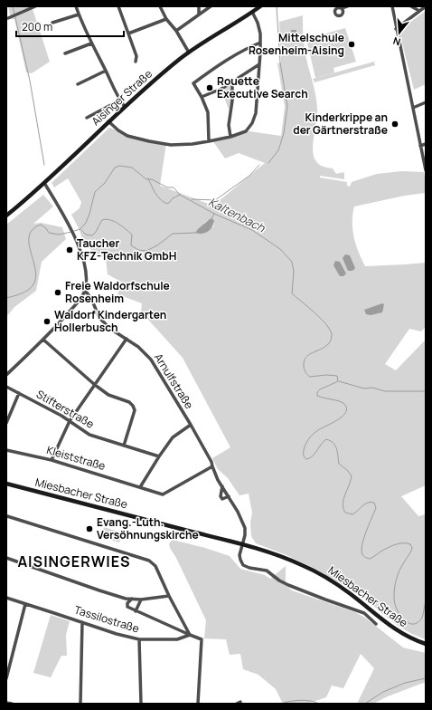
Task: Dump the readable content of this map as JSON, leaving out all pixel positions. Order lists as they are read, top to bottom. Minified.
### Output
{"streets":{"main road":["Aisinger Straße","Miesbacher Straße"],"street":["Arnulfstraße","Stifterstraße","Kleiststraße","Tassilostraße"]},"crossings":[["Arnulfstraße","Stifterstraße"],["Arnulfstraße","Kleiststraße"]],"districts":["AISINGERWIES"],"water":["Kaltenbach"],"places":["Mittelschule Rosenheim-Aising","Rouette Executive Search","Kinderkrippe an der Gärtnerstraße","Taucher KFZ-Technik GmbH","Freie Waldorfschule Rosenheim","Waldorf Kindergarten Hollerbusch","Evang.-Luth. Versöhnungskirche"],"scale_bar":"200 m","north":"bottom"}
